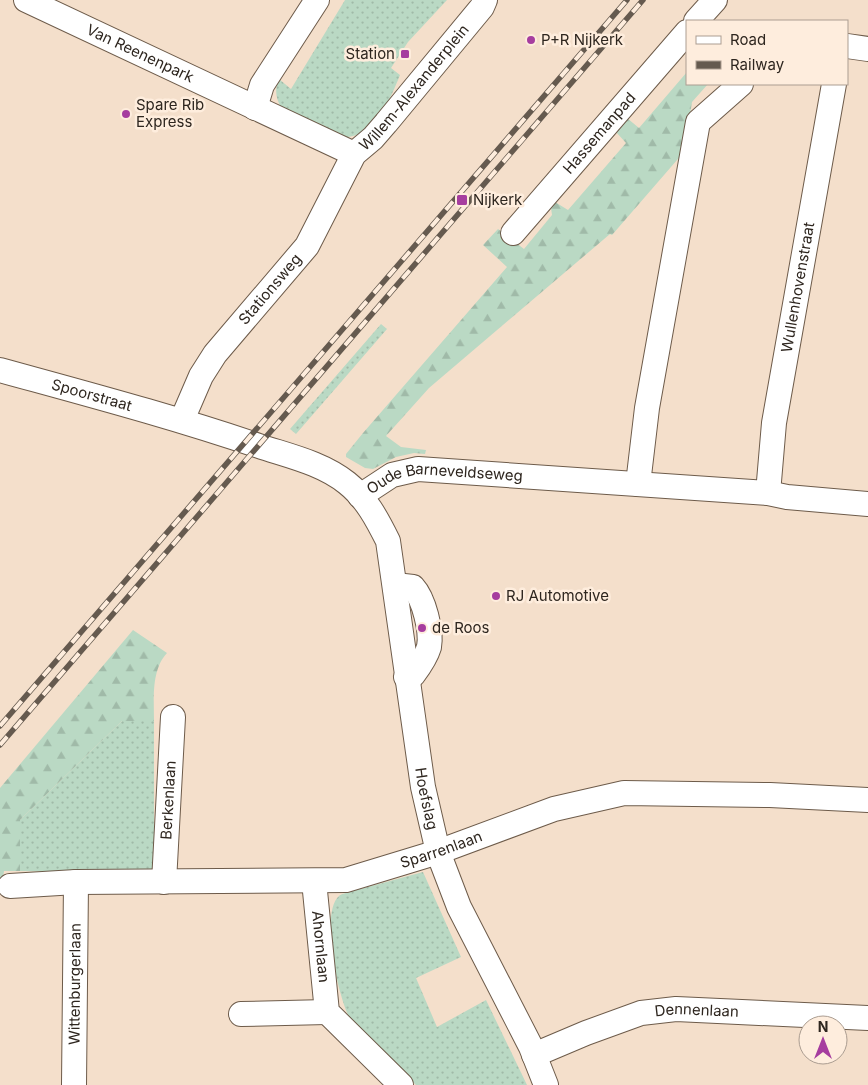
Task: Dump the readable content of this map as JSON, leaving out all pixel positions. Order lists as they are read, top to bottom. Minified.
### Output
{"streets":{"street":["Van Reenenpark","Willem-Alexanderplein","Hassemanpad","Wullenhovenstraat","Stationsweg","Spoorstraat","Oude Barneveldseweg","Hoefslag","Berkenlaan","Sparrenlaan","Ahornlaan","Wittenburgerlaan","Dennenlaan"]},"crossings":[["Van Reenenpark","Willem-Alexanderplein"],["Willem-Alexanderplein","Stationsweg"],["Wullenhovenstraat","Oude Barneveldseweg"],["Stationsweg","Spoorstraat"],["Stationsweg","Oude Barneveldseweg"],["Spoorstraat","Oude Barneveldseweg"],["Oude Barneveldseweg","Hoefslag"],["Hoefslag","Sparrenlaan"],["Hoefslag","Dennenlaan"],["Berkenlaan","Sparrenlaan"],["Sparrenlaan","Ahornlaan"],["Sparrenlaan","Wittenburgerlaan"]],"places":{"other":["P+R Nijkerk","Spare Rib Express","RJ Automotive","de Roos"],"transit":["Station","Nijkerk"]},"legend":["Road","Railway"],"north":"top"}
